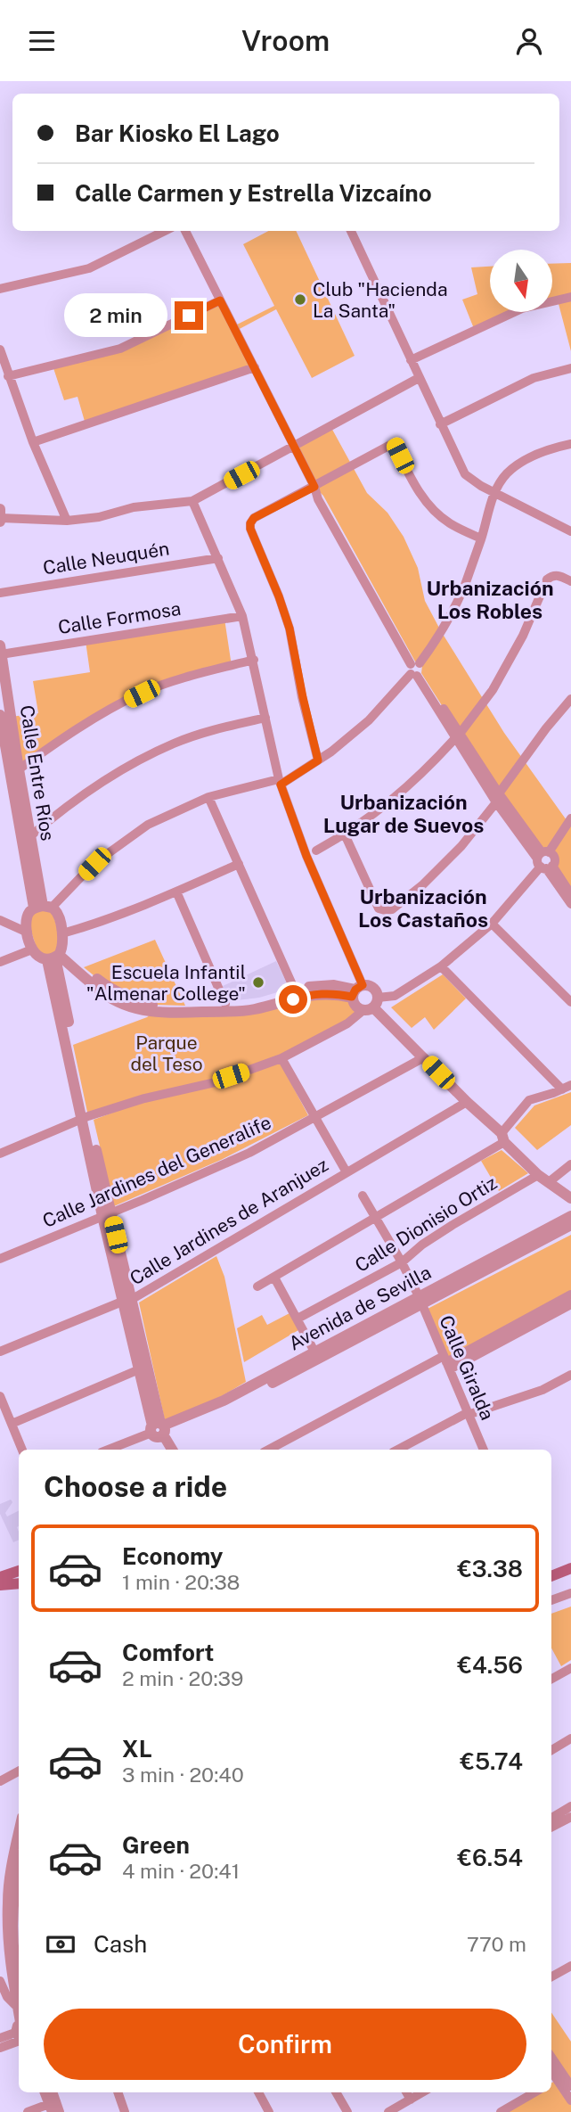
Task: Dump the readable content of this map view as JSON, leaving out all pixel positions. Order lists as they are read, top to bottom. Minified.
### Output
{"streets":{"street":["Calle Neuquén","Calle Formosa","Calle Entre Ríos","Calle Jardines del Generalife","Calle Jardines de Aranjuez","Calle Dionisio Ortiz","Avenida de Sevilla","Calle Giralda"]},"crossings":[["Calle Formosa","Calle Entre Ríos"],["Calle Dionisio Ortiz","Calle Giralda"],["Avenida de Sevilla","Calle Giralda"]],"districts":["Urbanización Los Robles","Urbanización Lugar de Suevos","Urbanización Los Castaños"],"parks":["Parque del Teso"],"places":["Club \"Hacienda La Santa\"","Escuela Infantil \"Almenar College\""],"north":"bottom","page":{"header":"Vroom","banner":["Bar Kiosko El Lago","Calle Carmen y Estrella Vizcaíno"],"bubble":"2 min","heading":"Choose a ride","list":[{"name":"Economy","note":"1 min · 20:38","value":"€3.38"},{"name":"Comfort","note":"2 min · 20:39","value":"€4.56"},{"name":"XL","note":"3 min · 20:40","value":"€5.74"},{"name":"Green","note":"4 min · 20:41","value":"€6.54"}],"pay":["Cash","770 m"],"buttons":"Confirm"}}
